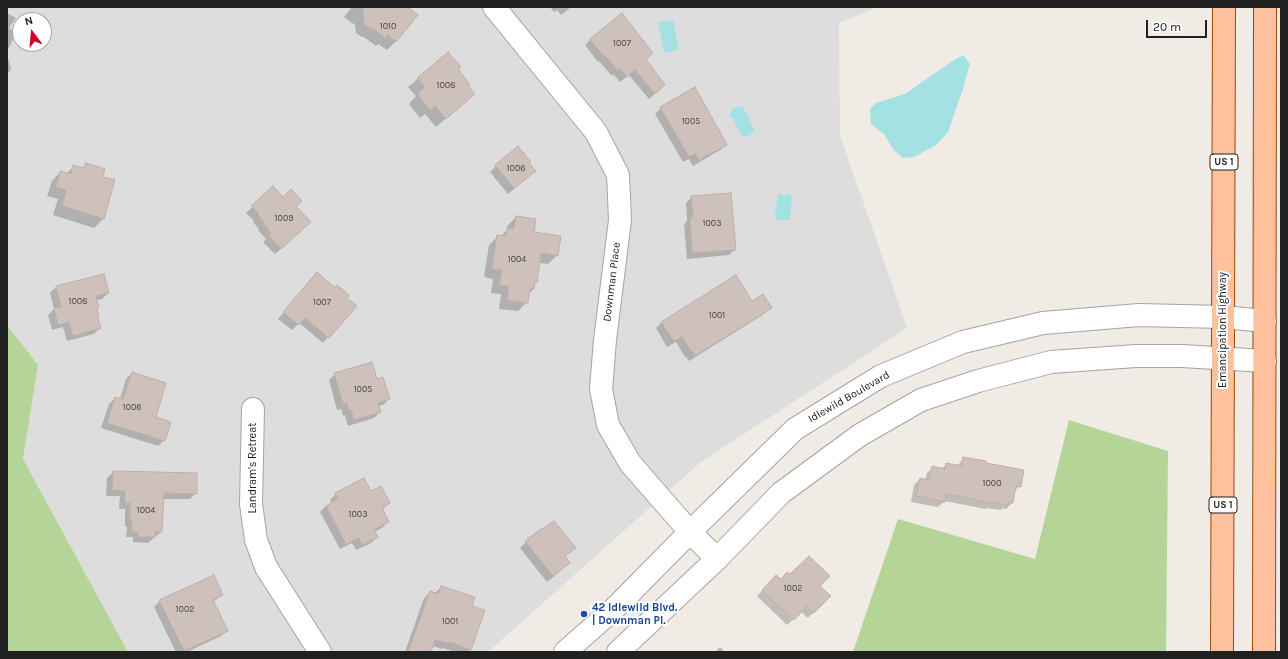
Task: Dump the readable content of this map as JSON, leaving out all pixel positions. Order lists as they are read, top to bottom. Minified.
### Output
{"streets":{"main road":["US 1","Emancipation Highway"],"street":["Downman Place","Idlewild Boulevard","Landram's Retreat"]},"crossings":[["Downman Place","Idlewild Boulevard"],["Emancipation Highway","Idlewild Boulevard"]],"places":["42 Idlewild Blvd. | Downman Pl."],"house_numbers":["1010","1007","1008","1005","1006","1009","1003","1004","1008","1007","1001","1005","1006","1000","1004","1003","1002","1002","1001"],"scale_bar":"20 m","north":"top"}
